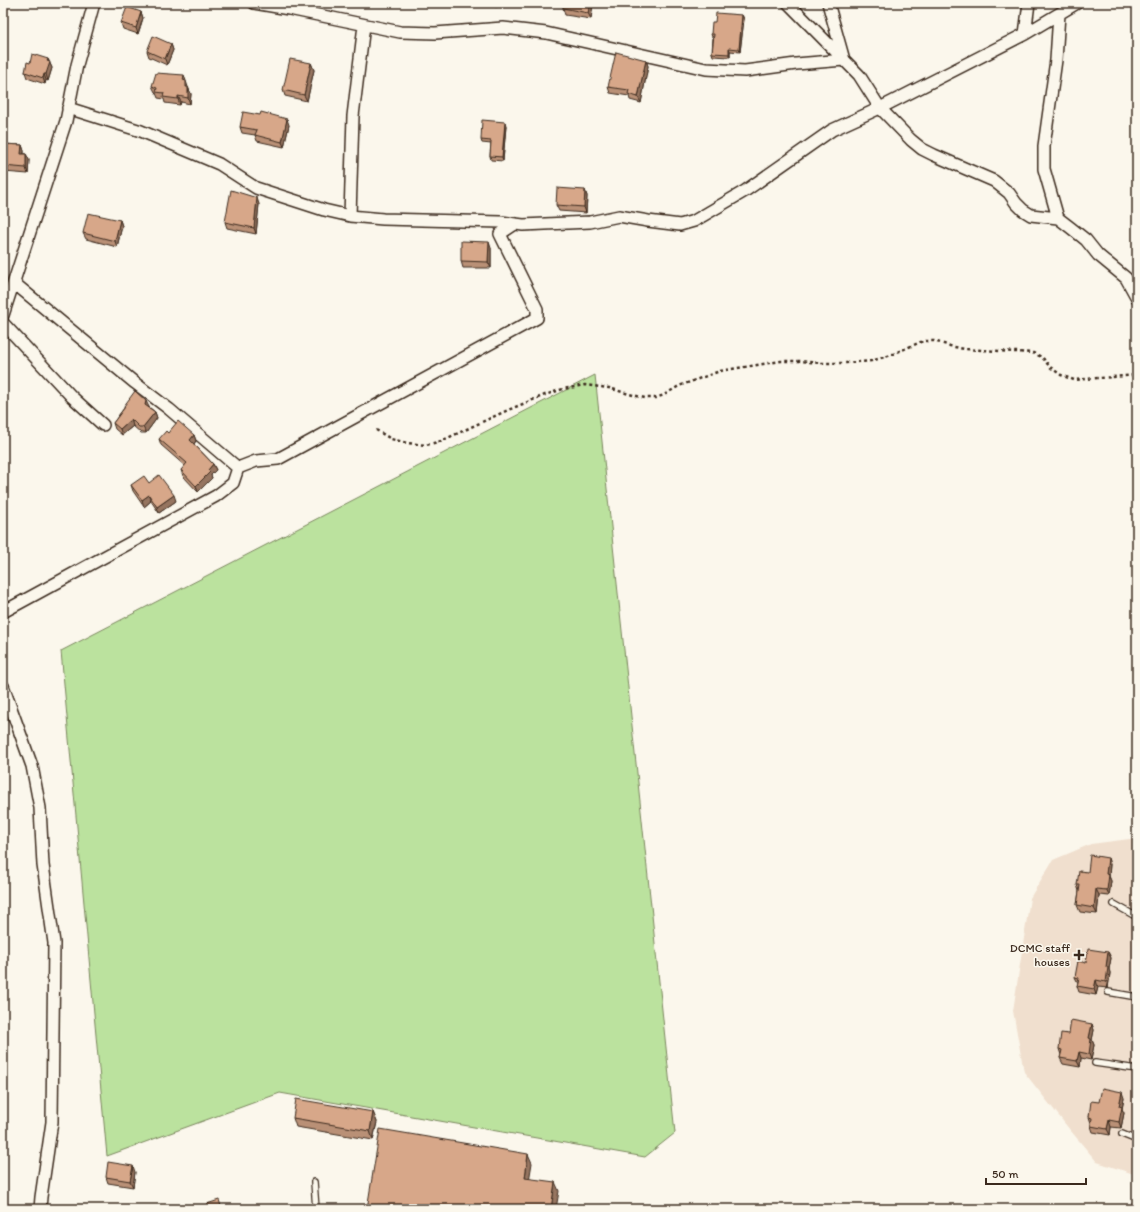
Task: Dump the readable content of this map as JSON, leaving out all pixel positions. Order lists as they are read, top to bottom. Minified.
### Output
{"places":{"health":["DCMC staff houses"]},"scale_bar":"50 m"}
